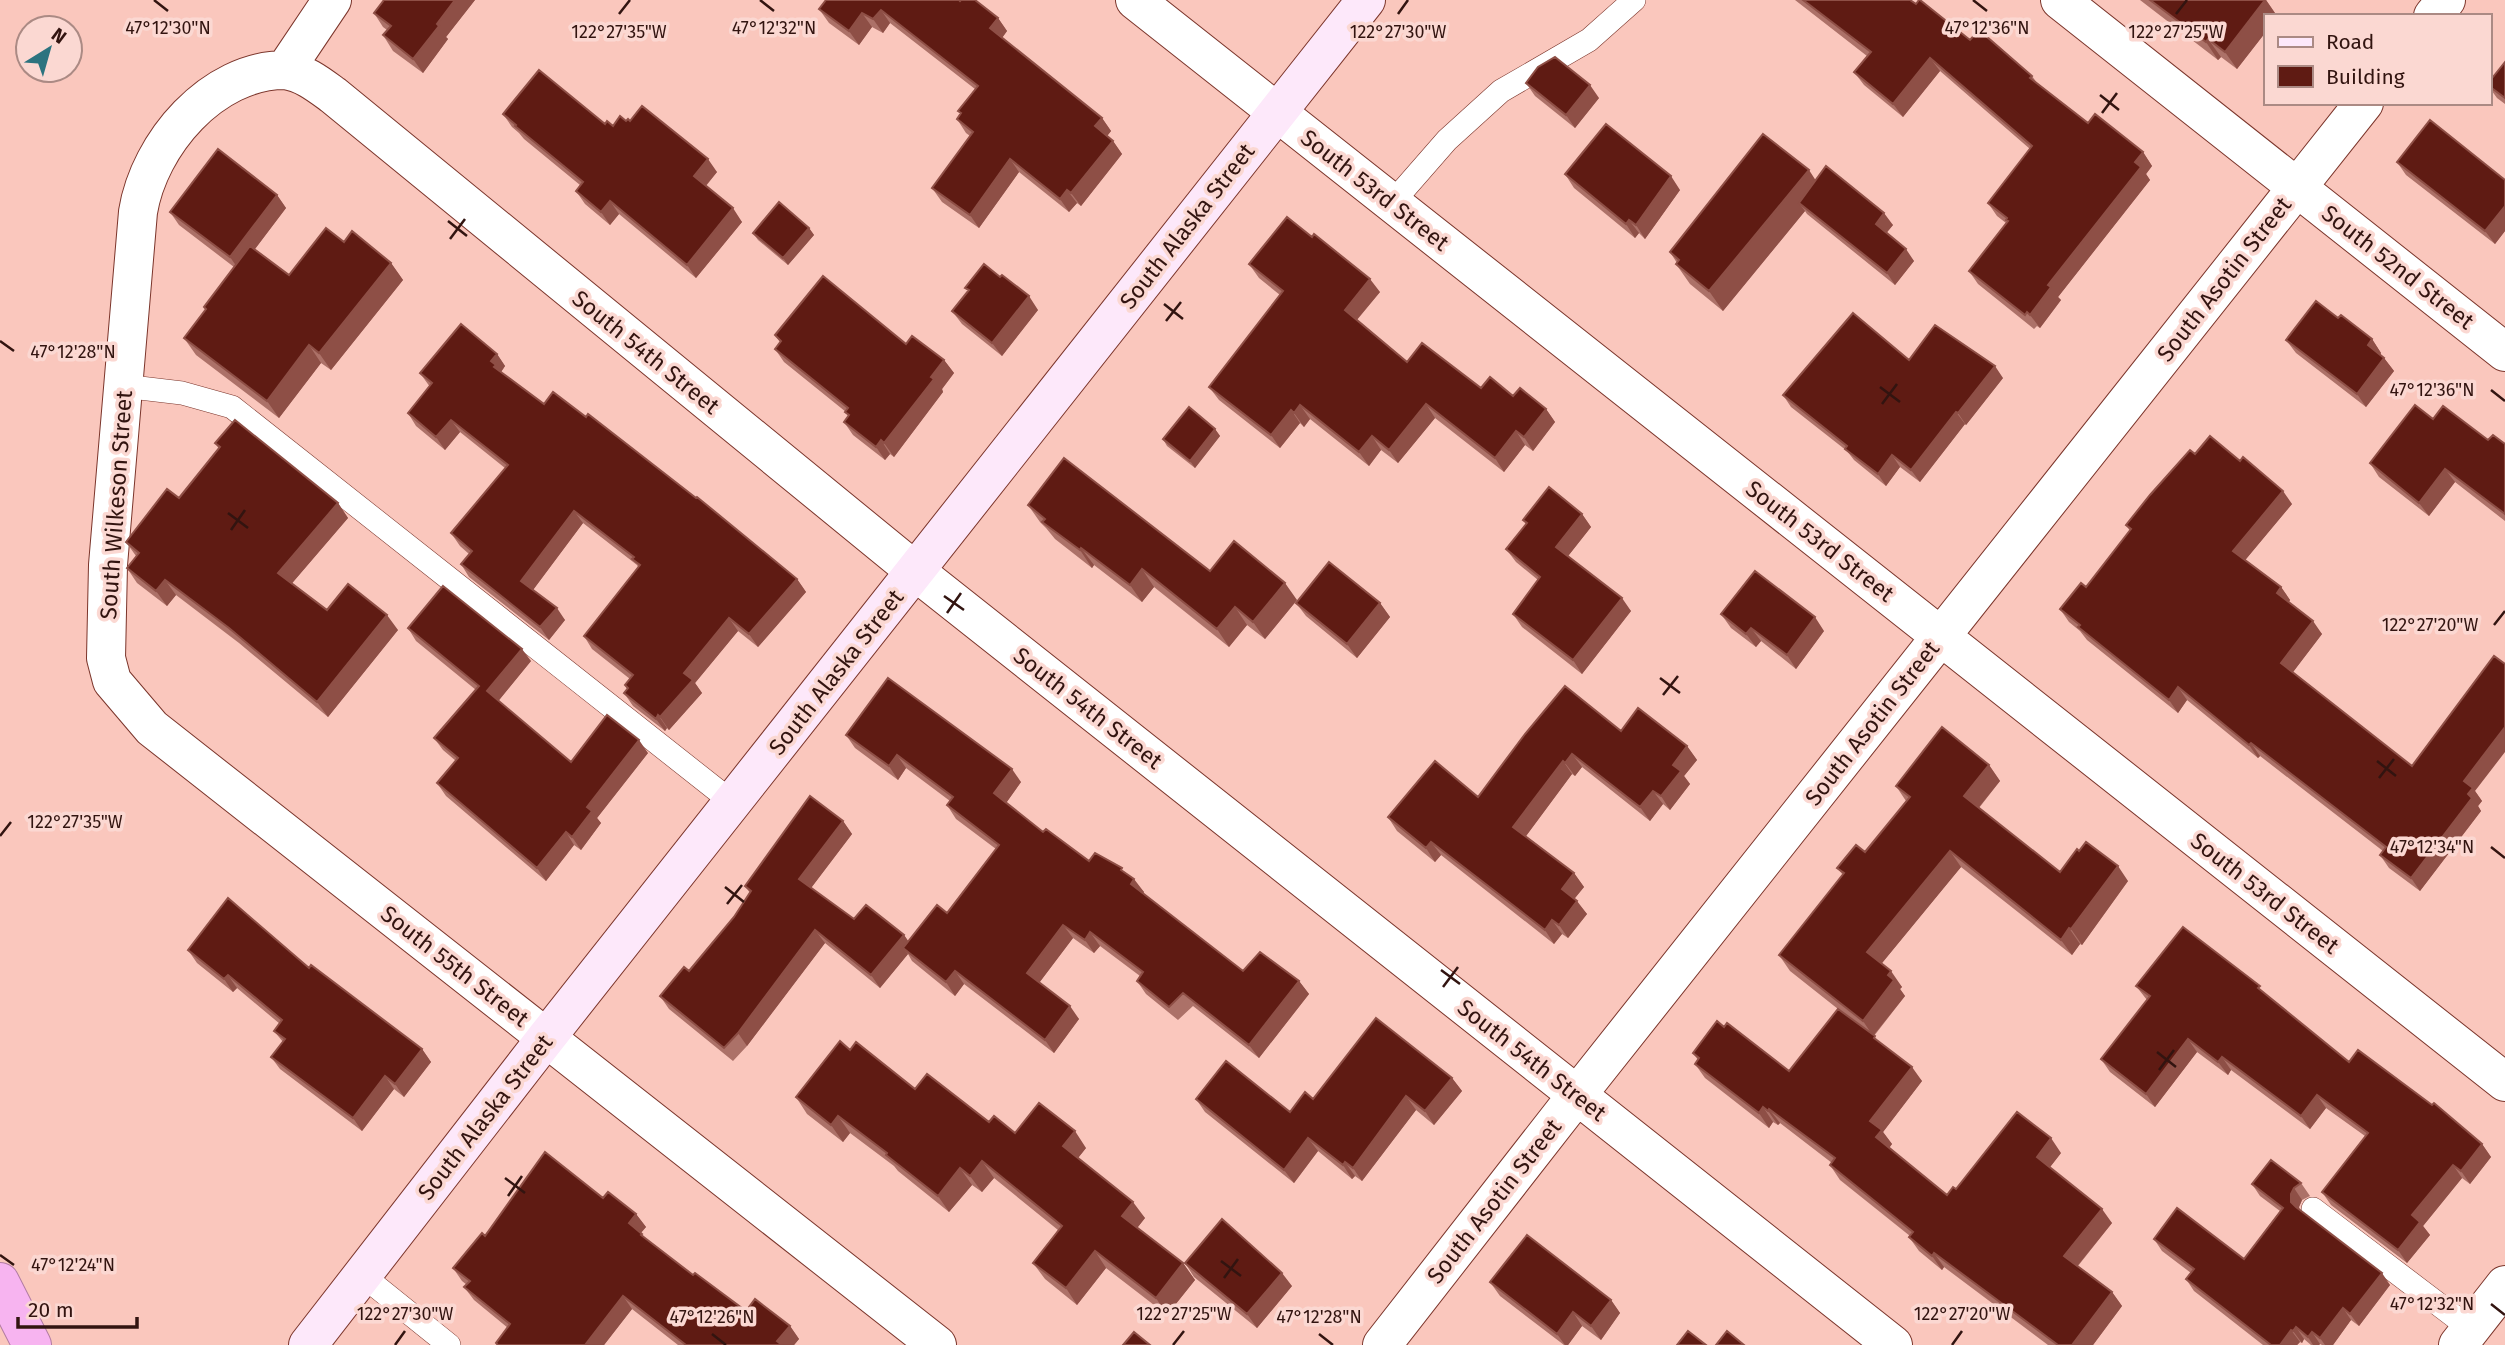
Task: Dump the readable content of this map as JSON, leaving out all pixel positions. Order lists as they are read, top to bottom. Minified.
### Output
{"streets":{"street":["South 53rd Street","South Alaska Street","South 52nd Street","South Asotin Street","South 54th Street","South Wilkeson Street","South 55th Street"]},"crossings":[["South 53rd Street","South Alaska Street"],["South 53rd Street","South Asotin Street"],["South Alaska Street","South 54th Street"],["South Alaska Street","South 55th Street"],["South 52nd Street","South Asotin Street"],["South Asotin Street","South 54th Street"],["South 54th Street","South Wilkeson Street"],["South Wilkeson Street","South 55th Street"]],"legend":["Road","Building"],"scale_bar":"20 m","north":"top right","coordinates":["47°12'30\"N","47°12'32\"N","47°12'36\"N","122°27'35\"W","122°27'30\"W","122°27'25\"W","47°12'28\"N","122°27'20\"W","47°12'34\"N","47°12'24\"N","47°12'26\"N"]}
